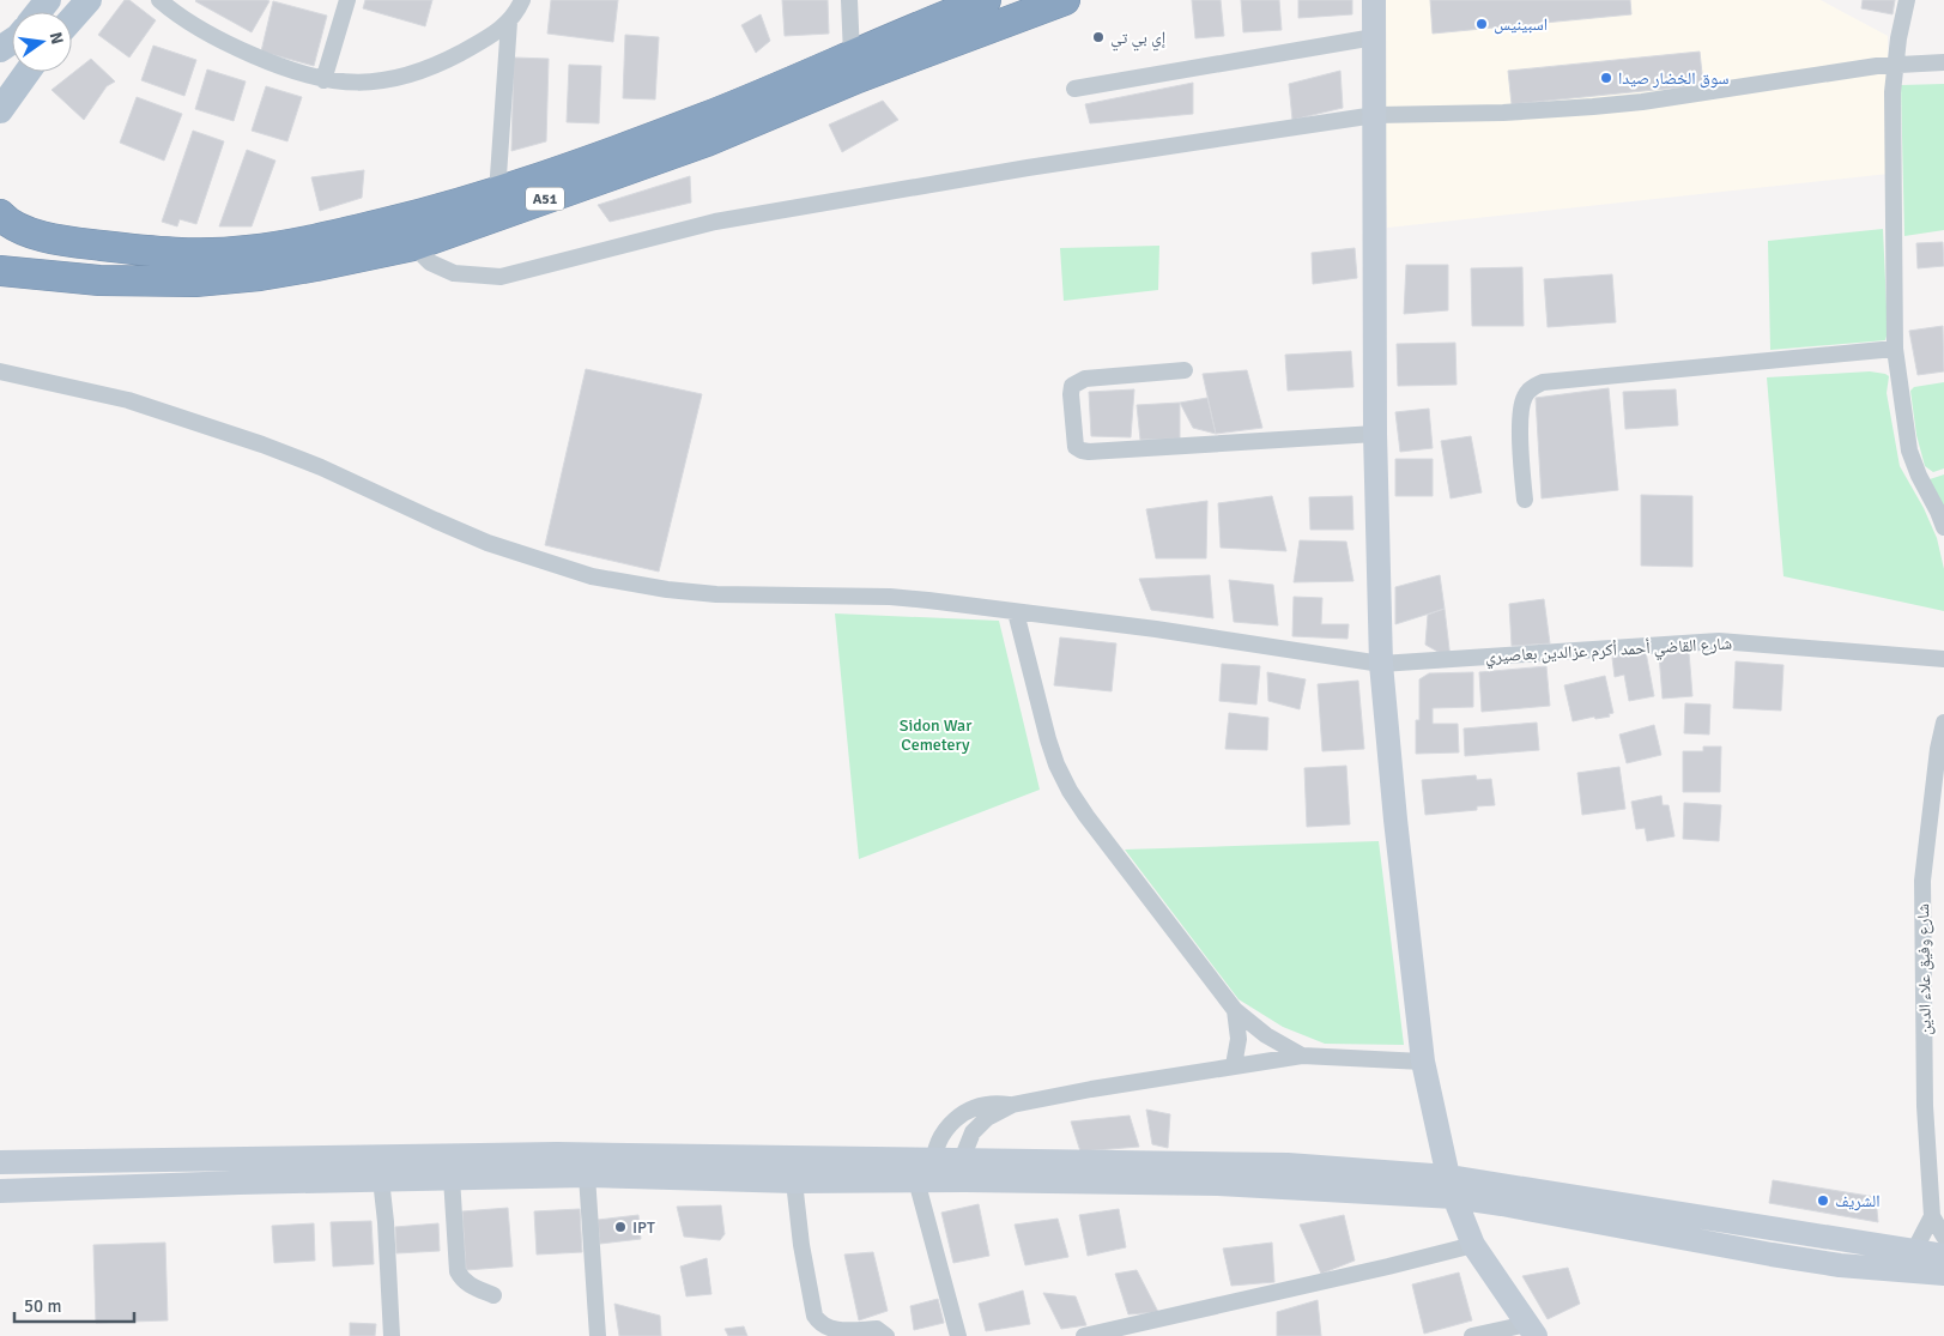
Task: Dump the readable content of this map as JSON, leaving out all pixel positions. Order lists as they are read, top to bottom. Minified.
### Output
{"streets":{"highway":["A51"],"street":["شارع القاضي أحمد أكرم عزالدين بعاصيري","شارع وفيق علاء الدين"]},"parks":["Sidon War Cemetery"],"places":["اسبينيس","إي بي تي","سوق الخضار صيدا","الشريف","IPT"],"scale_bar":"50 m","north":"right"}
